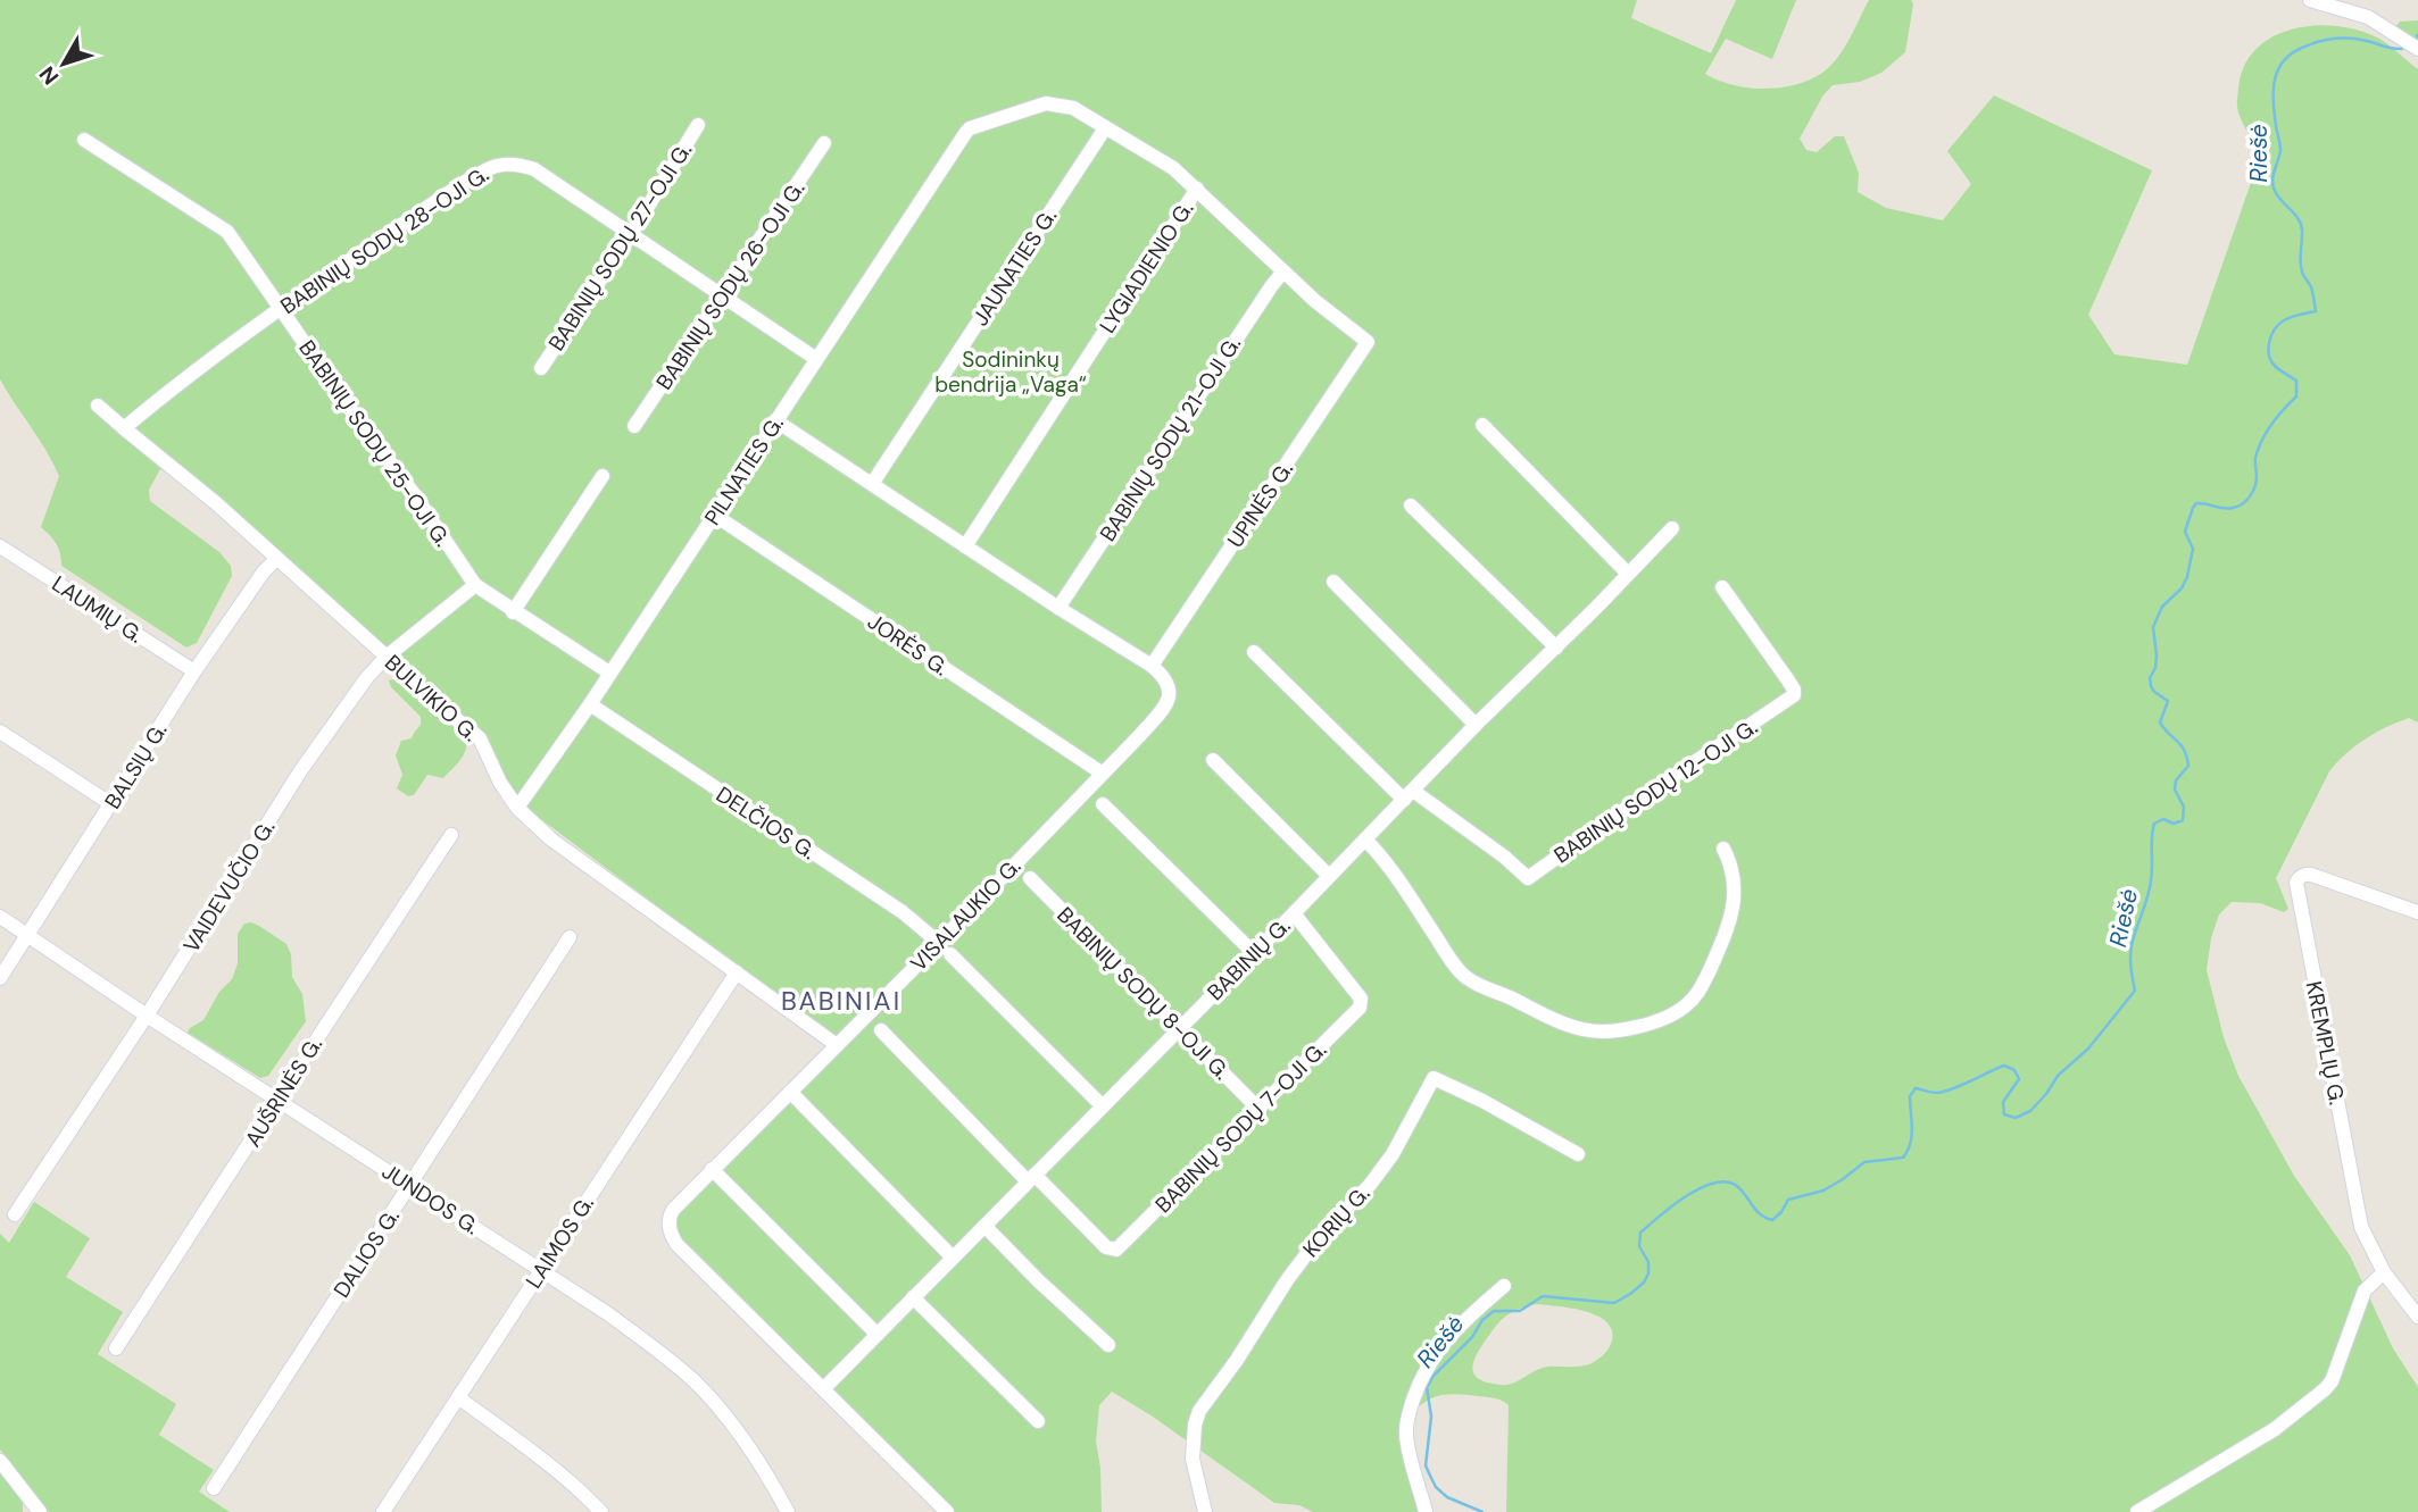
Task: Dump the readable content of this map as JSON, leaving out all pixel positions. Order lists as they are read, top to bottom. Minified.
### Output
{"streets":{"street":["BABINIŲ SODŲ 28-OJI G.","BABINIŲ SODŲ 27-OJI G.","JAUNATIES G.","LYGIADIENIO G.","BABINIŲ SODŲ 26-OJI G.","BABINIŲ SODŲ 21-OJI G.","BABINIŲ SODŲ 25-OJI G.","PILNATIES G.","UPINĖS G.","LAUMIŲ G.","JORĖS G.","BULVIKIO G.","BALSIŲ G.","BABINIŲ SODŲ 12-OJI G.","DELČIOS G.","VAIDEVUČIO G.","VISALAUKIO G.","BABINIŲ G.","BABINIŲ SODŲ 8-OJI G.","KREMPLIŲ G.","AUŠRINĖS G.","BABINIŲ SODŲ 7-OJI G.","JUNDOS G.","KORIŲ G.","LAIMOS G.","DALIOS G."]},"crossings":[["BABINIŲ SODŲ 28-OJI G.","BABINIŲ SODŲ 27-OJI G."],["BABINIŲ SODŲ 28-OJI G.","BABINIŲ SODŲ 26-OJI G."],["BABINIŲ SODŲ 28-OJI G.","BABINIŲ SODŲ 25-OJI G."],["BABINIŲ SODŲ 28-OJI G.","PILNATIES G."],["BABINIŲ SODŲ 28-OJI G.","BULVIKIO G."],["JAUNATIES G.","PILNATIES G."],["BABINIŲ SODŲ 21-OJI G.","UPINĖS G."],["BABINIŲ SODŲ 25-OJI G.","PILNATIES G."],["BABINIŲ SODŲ 25-OJI G.","VAIDEVUČIO G."],["PILNATIES G.","JORĖS G."],["PILNATIES G.","BULVIKIO G."],["PILNATIES G.","DELČIOS G."],["UPINĖS G.","VISALAUKIO G."],["LAUMIŲ G.","BALSIŲ G."],["JORĖS G.","VISALAUKIO G."],["BULVIKIO G.","BALSIŲ G."],["BULVIKIO G.","VAIDEVUČIO G."],["BULVIKIO G.","VISALAUKIO G."],["BULVIKIO G.","LAIMOS G."],["BALSIŲ G.","JUNDOS G."],["BABINIŲ SODŲ 12-OJI G.","BABINIŲ G."],["DELČIOS G.","VISALAUKIO G."],["VAIDEVUČIO G.","JUNDOS G."],["VISALAUKIO G.","BABINIŲ G."],["BABINIŲ G.","BABINIŲ SODŲ 8-OJI G."],["BABINIŲ G.","BABINIŲ SODŲ 7-OJI G."],["BABINIŲ SODŲ 8-OJI G.","BABINIŲ SODŲ 7-OJI G."],["AUŠRINĖS G.","JUNDOS G."],["JUNDOS G.","LAIMOS G."],["JUNDOS G.","DALIOS G."]],"districts":["BABINIAI"],"water":["Riešė"],"parks":["Sodininkų bendrija „Vaga“"],"north":"bottom left"}
